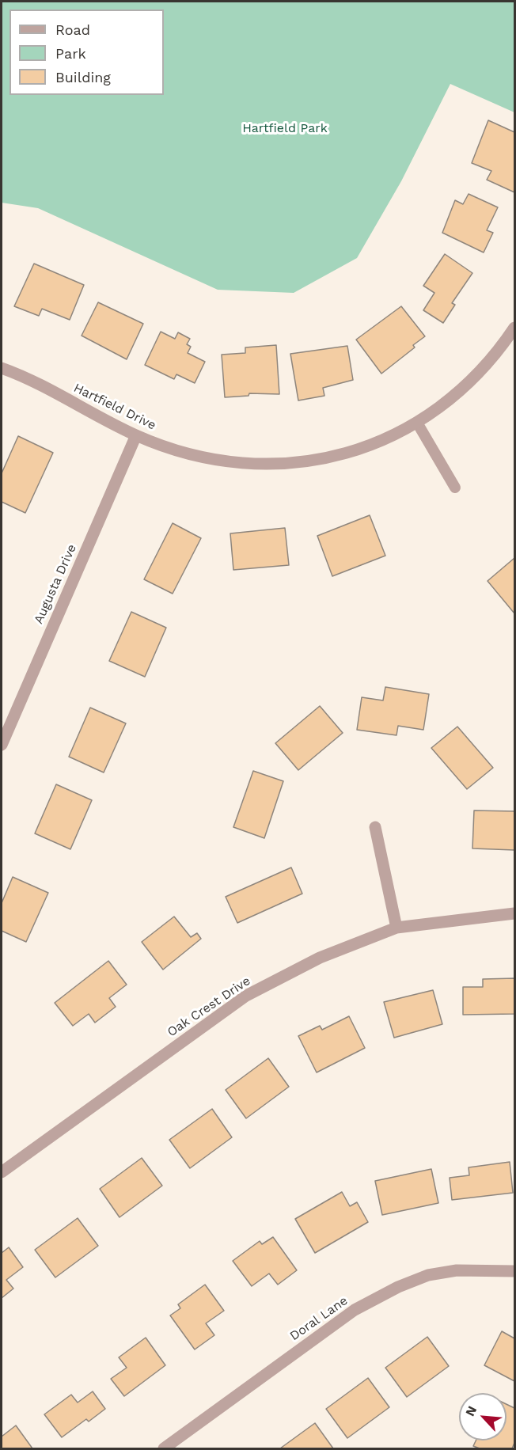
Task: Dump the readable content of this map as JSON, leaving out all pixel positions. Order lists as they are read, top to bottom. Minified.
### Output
{"streets":{"street":["Hartfield Drive","Augusta Drive","Oak Crest Drive","Doral Lane"]},"crossings":[["Hartfield Drive","Augusta Drive"]],"parks":["Hartfield Park"],"legend":["Road","Park","Building"],"north":"top left"}
